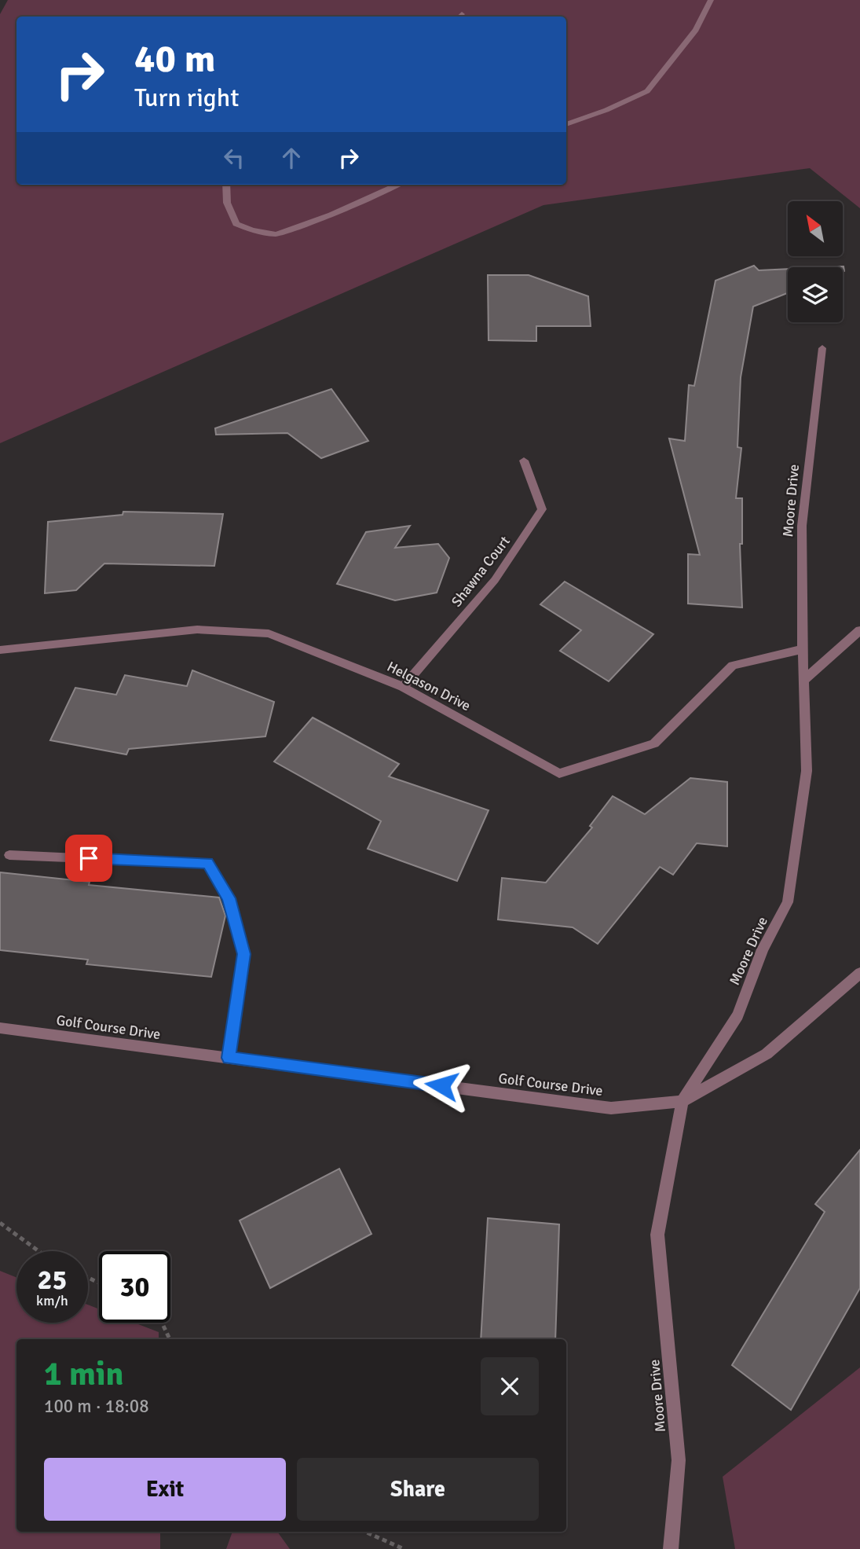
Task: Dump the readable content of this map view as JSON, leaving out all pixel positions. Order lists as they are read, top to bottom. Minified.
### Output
{"streets":{"street":["Moore Drive","Shawna Court","Helgason Drive","Golf Course Drive"]},"crossings":[["Moore Drive","Helgason Drive"],["Moore Drive","Golf Course Drive"],["Shawna Court","Helgason Drive"]],"north":"top left","page":{"turn":["40 m","Turn right"],"speed":"25 km/h","limit":"30","heading":["1 min","100 m · 18:08"],"buttons":["Exit","Share"]}}
